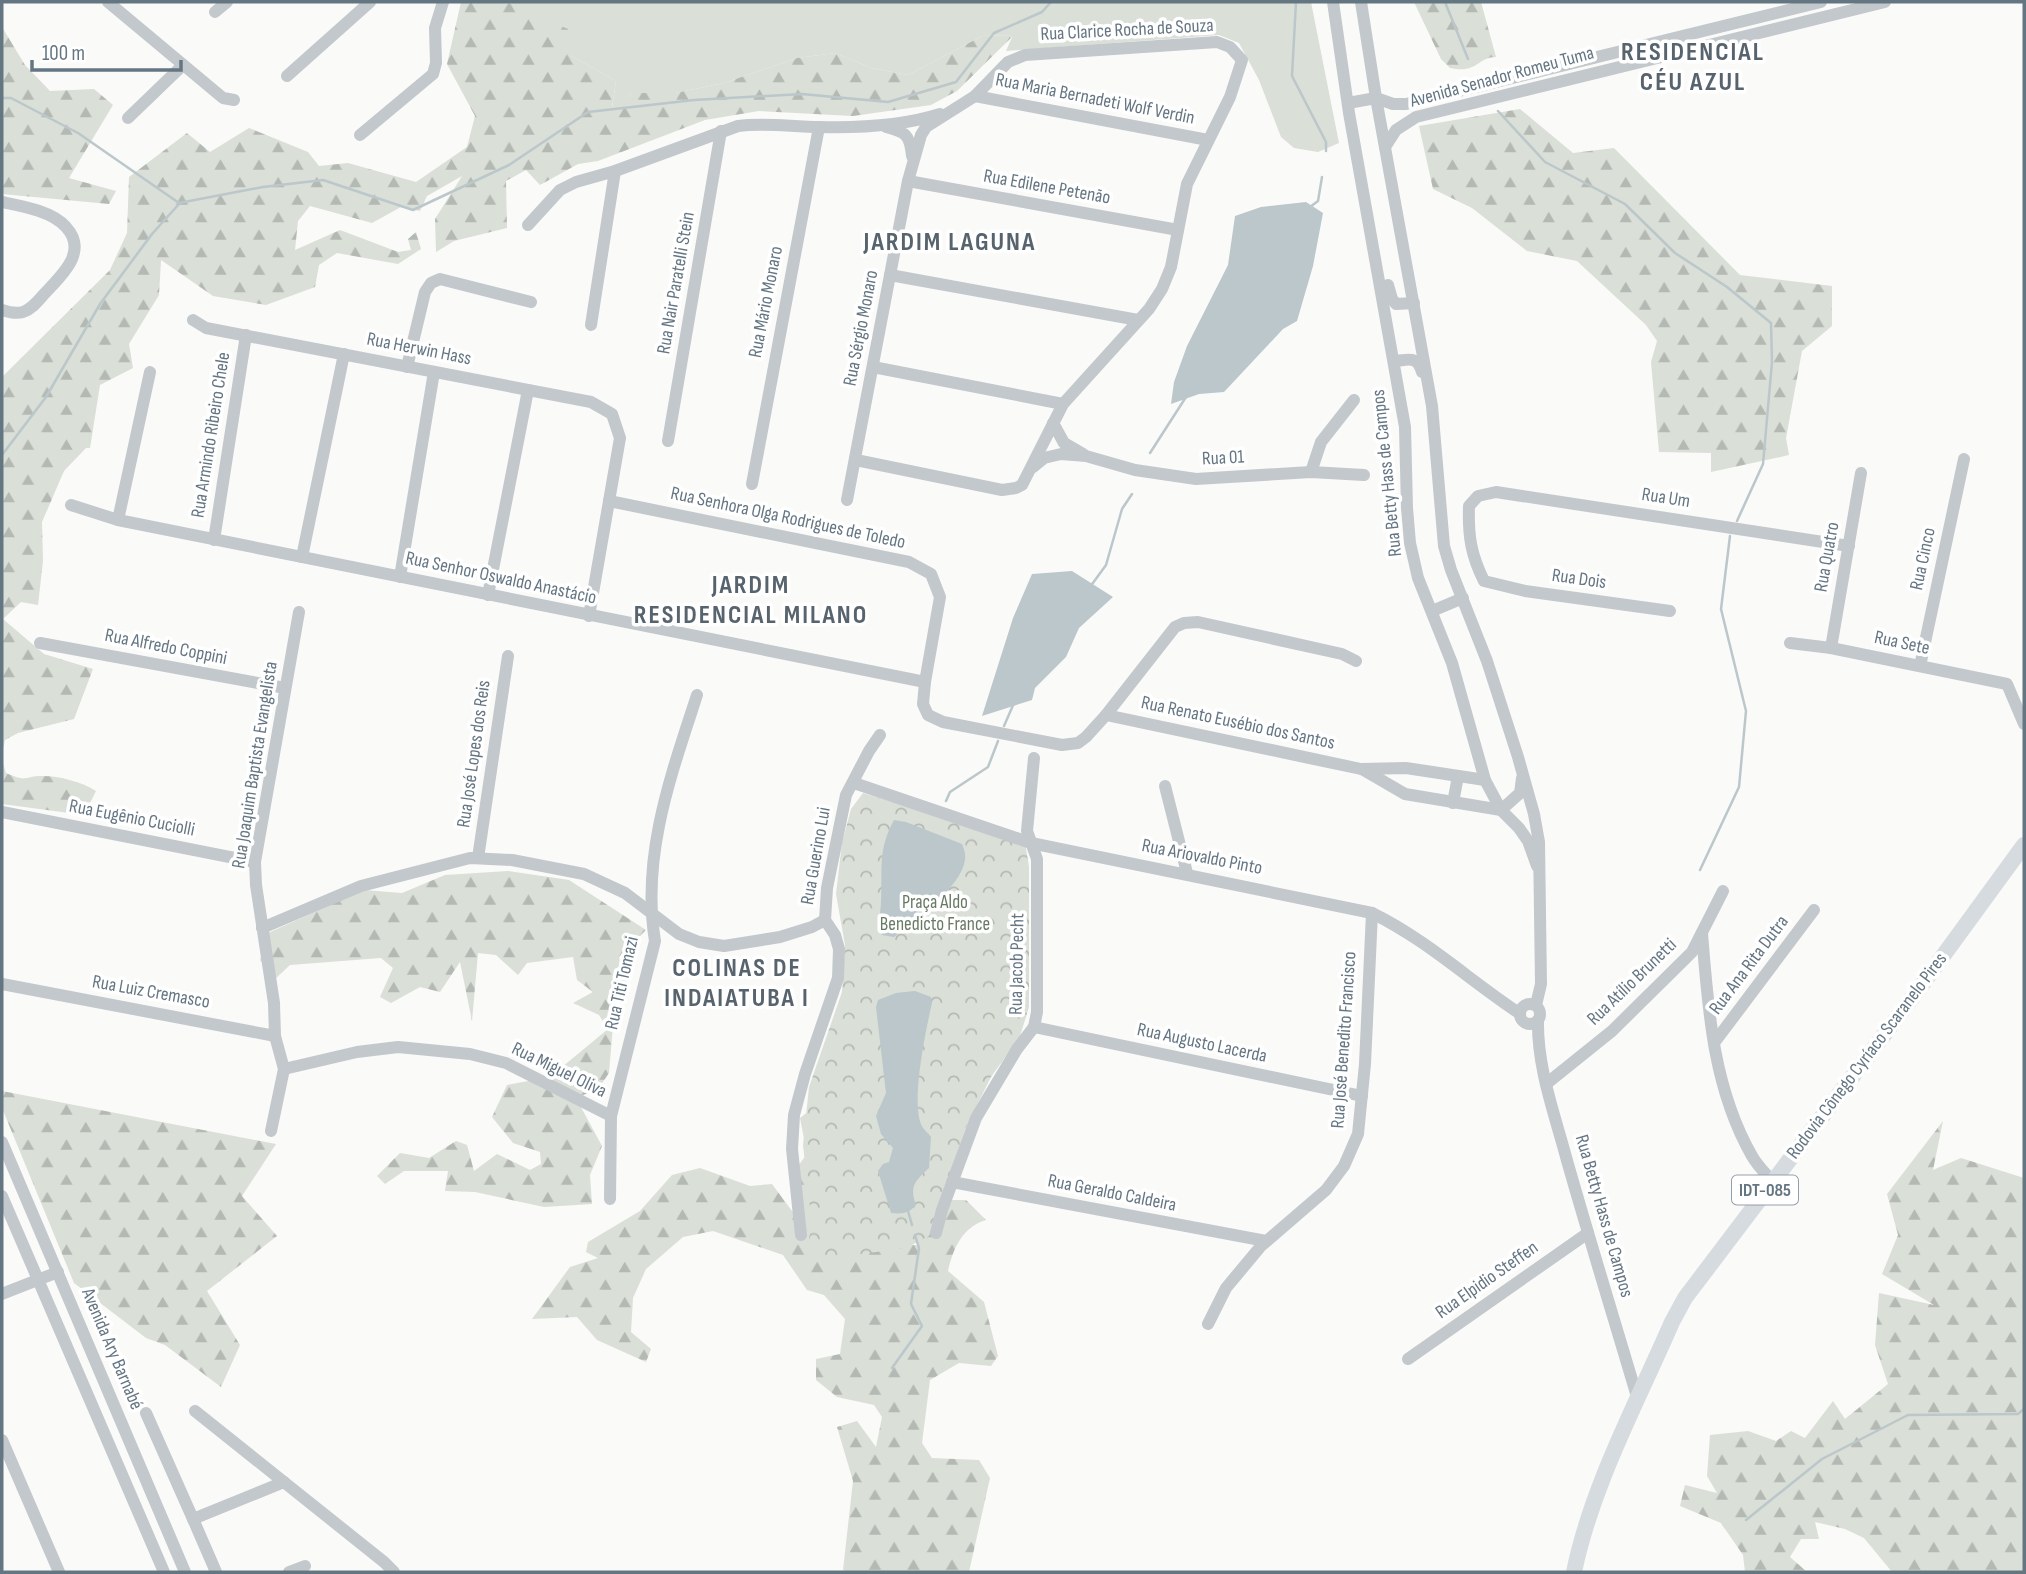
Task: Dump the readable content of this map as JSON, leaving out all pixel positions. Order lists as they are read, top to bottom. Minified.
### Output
{"streets":{"main road":["Rodovia Cônego Cyríaco Scaranelo Pires","IDT-085"],"street":["Rua Clarice Rocha de Souza","Avenida Senador Romeu Tuma","Rua Maria Bernadeti Wolf Verdin","Rua Edilene Petenão","Rua Nair Paratelli Stein","Rua Mário Monaro","Rua Sérgio Monaro","Rua Herwin Hass","Rua Armindo Ribeiro Chele","Rua 01","Rua Betty Hass de Campos","Rua Um","Rua Senhora Olga Rodrigues de Toledo","Rua Quatro","Rua Cinco","Rua Senhor Oswaldo Anastácio","Rua Dois","Rua Sete","Rua Alfredo Coppini","Rua Renato Eusébio dos Santos","Rua José Lopes dos Reis","Rua Joaquim Baptista Evangelista","Rua Eugênio Cuciolli","Rua Guerino Lui","Rua Ariovaldo Pinto","Rua Jacob Pecht","Rua Ana Rita Dutra","Rua Atílio Brunetti","Rua Titi Tomazi","Rua Luiz Cremasco","Rua José Benedito Francisco","Rua Augusto Lacerda","Rua Miguel Oliva","Rua Geraldo Caldeira","Rua Elpidio Steffen","Avenida Ary Barnabé"]},"crossings":[["Rua Clarice Rocha de Souza","Rua Maria Bernadeti Wolf Verdin"],["Rua Clarice Rocha de Souza","Rua Edilene Petenão"],["Rua Clarice Rocha de Souza","Rua Nair Paratelli Stein"],["Rua Clarice Rocha de Souza","Rua Mário Monaro"],["Rua Clarice Rocha de Souza","Rua Sérgio Monaro"],["Rua Clarice Rocha de Souza","Rua 01"],["Avenida Senador Romeu Tuma","Rua Betty Hass de Campos"],["Rua Edilene Petenão","Rua Sérgio Monaro"],["Rua Herwin Hass","Rua Armindo Ribeiro Chele"],["Rua Herwin Hass","Rua Senhora Olga Rodrigues de Toledo"],["Rua Armindo Ribeiro Chele","Rua Senhor Oswaldo Anastácio"],["Rua Betty Hass de Campos","Rua Renato Eusébio dos Santos"],["Rua Betty Hass de Campos","Rua Ariovaldo Pinto"],["Rua Betty Hass de Campos","Rua Atílio Brunetti"],["Rua Betty Hass de Campos","Rodovia Cônego Cyríaco Scaranelo Pires"],["Rua Betty Hass de Campos","Rua Elpidio Steffen"],["Rua Um","Rua Quatro"],["Rua Um","Rua Dois"],["Rua Senhora Olga Rodrigues de Toledo","Rua Senhor Oswaldo Anastácio"],["Rua Senhora Olga Rodrigues de Toledo","Rua Renato Eusébio dos Santos"],["Rua Quatro","Rua Sete"],["Rua Cinco","Rua Sete"],["Rua Alfredo Coppini","Rua Joaquim Baptista Evangelista"],["Rua Joaquim Baptista Evangelista","Rua Eugênio Cuciolli"],["Rua Joaquim Baptista Evangelista","Rua Luiz Cremasco"],["Rua Joaquim Baptista Evangelista","Rua Miguel Oliva"],["Rua Guerino Lui","Rua Ariovaldo Pinto"],["Rua Ariovaldo Pinto","Rua Jacob Pecht"],["Rua Ariovaldo Pinto","Rua José Benedito Francisco"],["Rua Jacob Pecht","Rua Augusto Lacerda"],["Rua Jacob Pecht","Rua Geraldo Caldeira"],["Rua Titi Tomazi","Rua Miguel Oliva"],["Rua José Benedito Francisco","Rua Augusto Lacerda"],["Rua José Benedito Francisco","Rua Geraldo Caldeira"]],"districts":["RESIDENCIAL CÉU AZUL","JARDIM LAGUNA","JARDIM RESIDENCIAL MILANO","COLINAS DE INDAIATUBA I"],"parks":["Praça Aldo Benedicto France"],"scale_bar":"100 m"}
